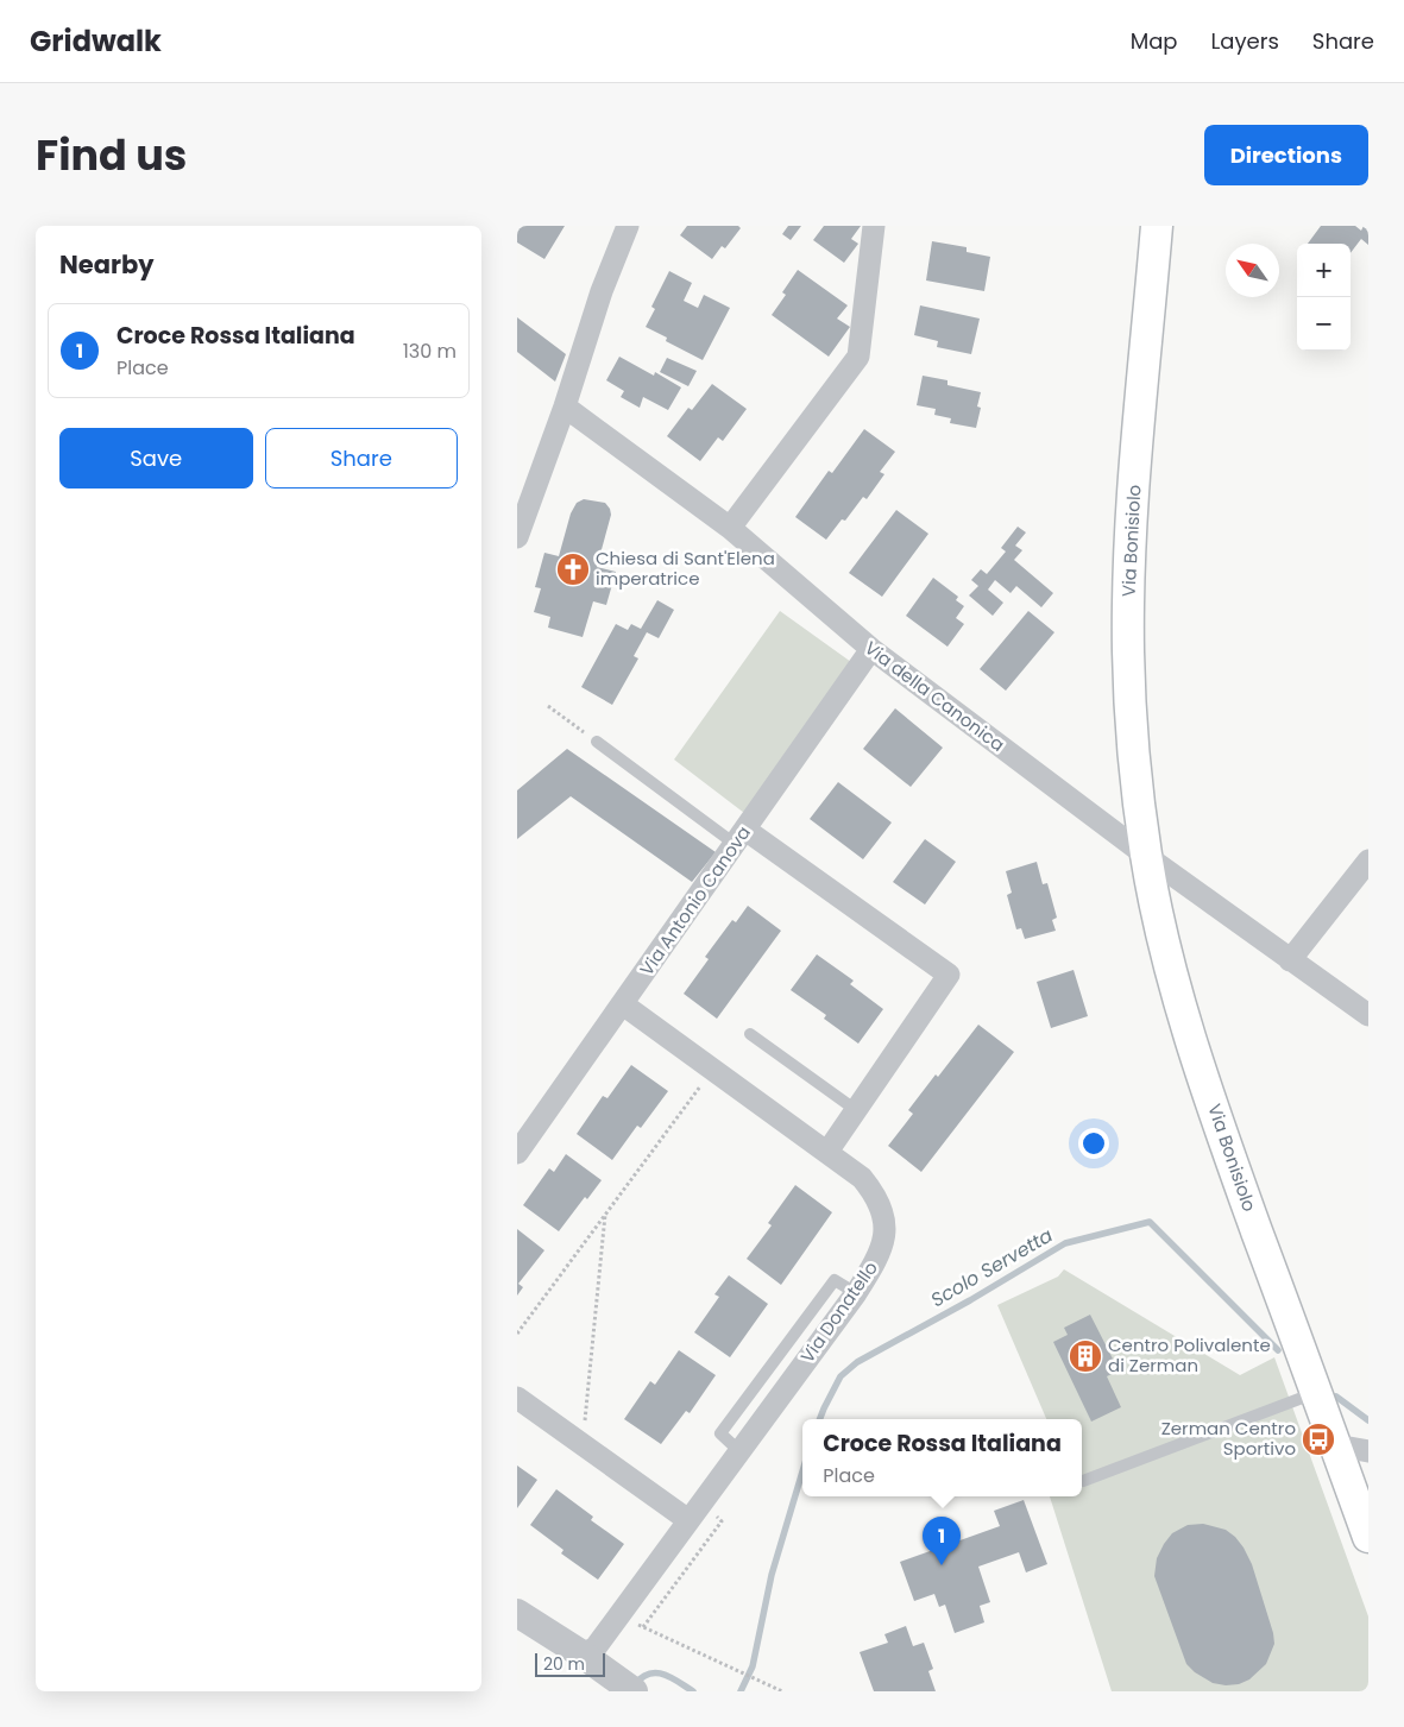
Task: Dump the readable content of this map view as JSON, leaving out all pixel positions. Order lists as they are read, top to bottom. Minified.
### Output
{"streets":{"main road":["Via Bonisiolo"],"street":["Via della Canonica","Via Antonio Canova","Via Donatello"]},"crossings":[["Via Bonisiolo","Via della Canonica"],["Via della Canonica","Via Antonio Canova"],["Via Antonio Canova","Via Donatello"]],"water":["Scolo Servetta"],"places":{"church":["Chiesa di Sant'Elena imperatrice"],"building":["Centro Polivalente di Zerman"],"bus stop":["Zerman Centro Sportivo"]},"scale_bar":"20 m","north":"top left","page":{"header":"Gridwalk","nav":["Map","Layers","Share"],"title":"Find us","buttons":["Directions",["Save","Share"]],"heading":"Nearby","map_buttons":["+","−"],"list":[{"mark":"1","name":"Croce Rossa Italiana","note":"Place","value":"130 m"}],"popup":["Croce Rossa Italiana","Place"],"pins":"1","scale":"20 m"}}
